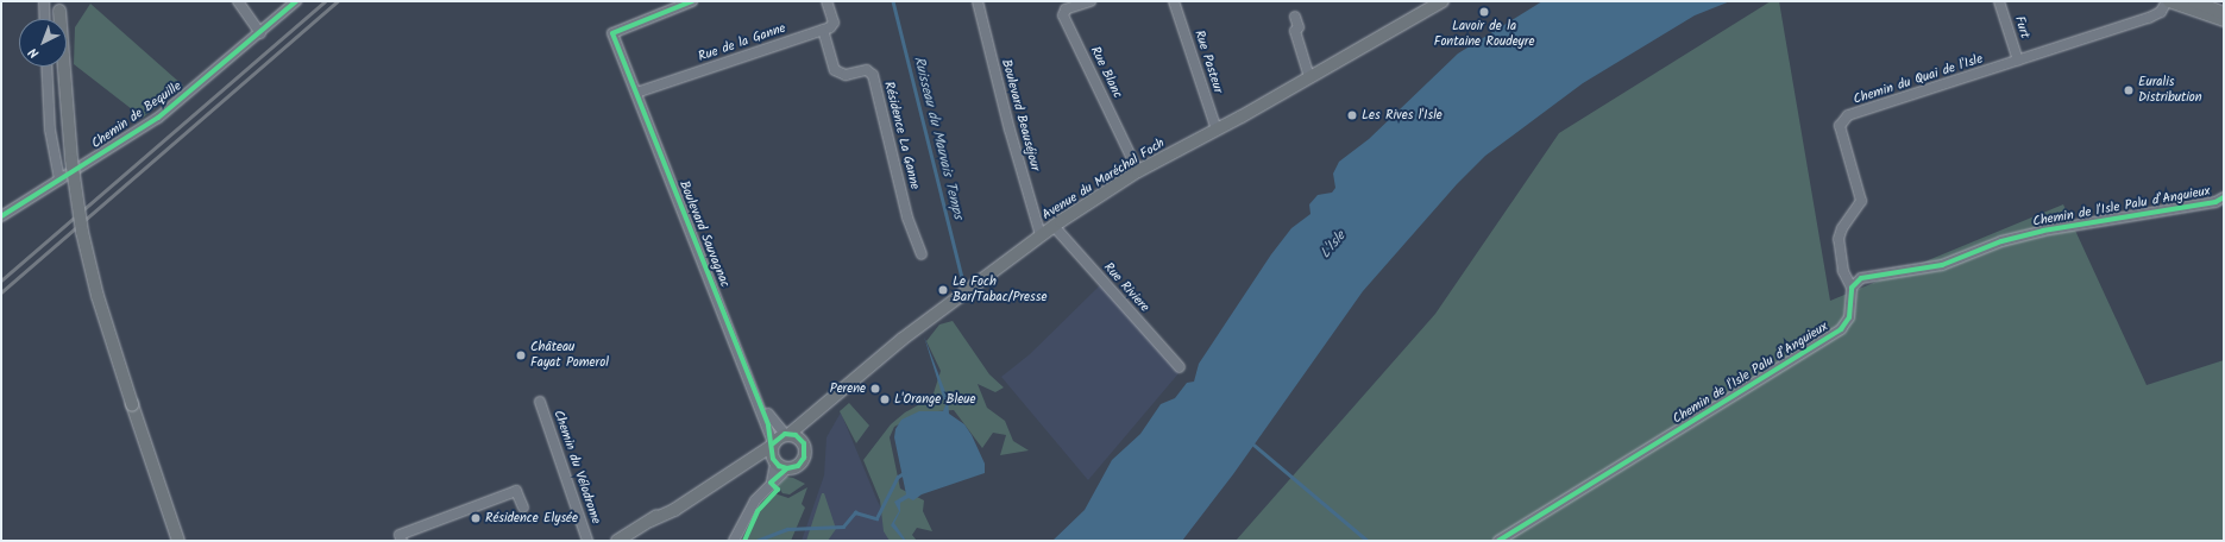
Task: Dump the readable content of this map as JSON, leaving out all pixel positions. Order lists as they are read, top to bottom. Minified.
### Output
{"streets":{"main road":["Avenue du Maréchal Foch"],"street":["Furt","Rue de la Ganne","Rue Pasteur","Rue Blanc","Chemin du Quai de l'Isle","Chemin de Bequille","Boulevard Beauséjour","Résidence La Ganne","Chemin de l'Isle Palu d’Anguieux","Boulevard Sauvagnac","Rue Riviere","Chemin du Vélodrome"]},"crossings":[["Furt","Chemin du Quai de l'Isle"],["Rue de la Ganne","Résidence La Ganne"],["Rue de la Ganne","Boulevard Sauvagnac"],["Rue Pasteur","Avenue du Maréchal Foch"],["Rue Blanc","Avenue du Maréchal Foch"],["Chemin du Quai de l'Isle","Chemin de l'Isle Palu d’Anguieux"],["Boulevard Beauséjour","Avenue du Maréchal Foch"],["Avenue du Maréchal Foch","Boulevard Sauvagnac"],["Avenue du Maréchal Foch","Rue Riviere"]],"water":["Ruisseau du Mauvais Temps","L'Isle"],"places":["Lavoir de la Fontaine Roudeyre","Euralis Distribution","Les Rives l'Isle","Le Foch Bar/Tabac/Presse","Château Fayat Pomerol","Perene","L'Orange Bleue","Résidence Elysée"],"north":"bottom left"}
